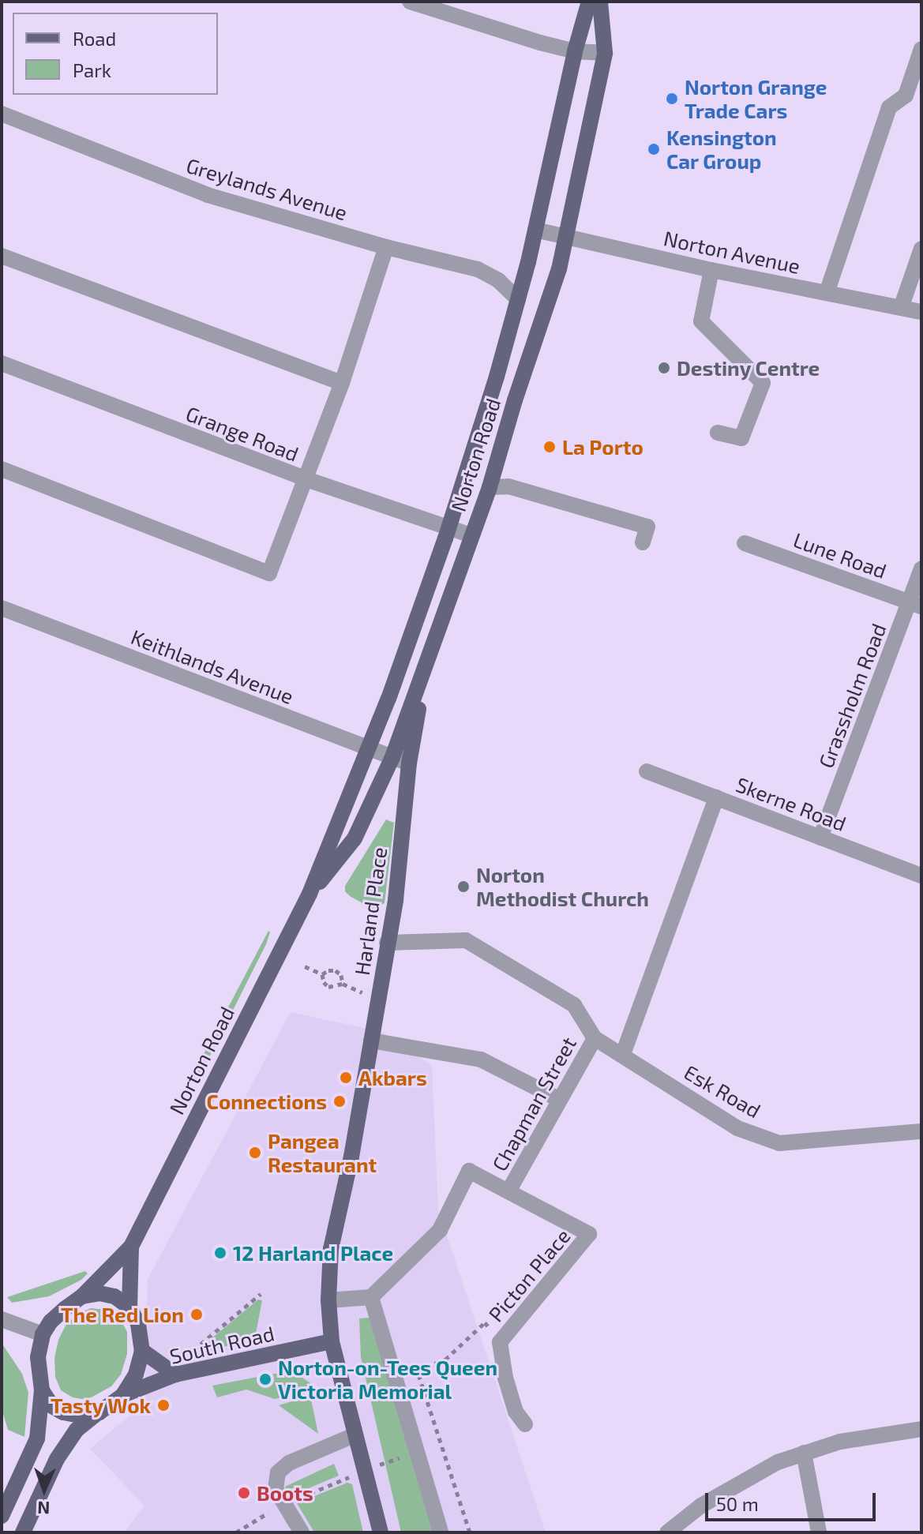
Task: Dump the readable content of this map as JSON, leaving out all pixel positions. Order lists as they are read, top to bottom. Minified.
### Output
{"streets":{"main road":["Norton Road","Harland Place","South Road"],"street":["Greylands Avenue","Norton Avenue","Grange Road","Lune Road","Keithlands Avenue","Grassholm Road","Skerne Road","Esk Road","Chapman Street","Picton Place"]},"crossings":[["Greylands Avenue","Norton Road"],["Norton Avenue","Norton Road"],["Grange Road","Norton Road"],["Norton Road","Keithlands Avenue"],["Norton Road","Harland Place"],["Norton Road","South Road"],["Lune Road","Grassholm Road"],["Keithlands Avenue","Harland Place"],["Grassholm Road","Skerne Road"],["Harland Place","South Road"],["Esk Road","Chapman Street"],["Chapman Street","Picton Place"]],"places":["Norton Grange Trade Cars","Kensington Car Group","Destiny Centre","La Porto","Norton Methodist Church","Akbars","Connections","Pangea Restaurant","12 Harland Place","The Red Lion","Norton-on-Tees Queen Victoria Memorial","Tasty Wok","Boots"],"legend":["Road","Park"],"scale_bar":"50 m","north":"bottom"}
